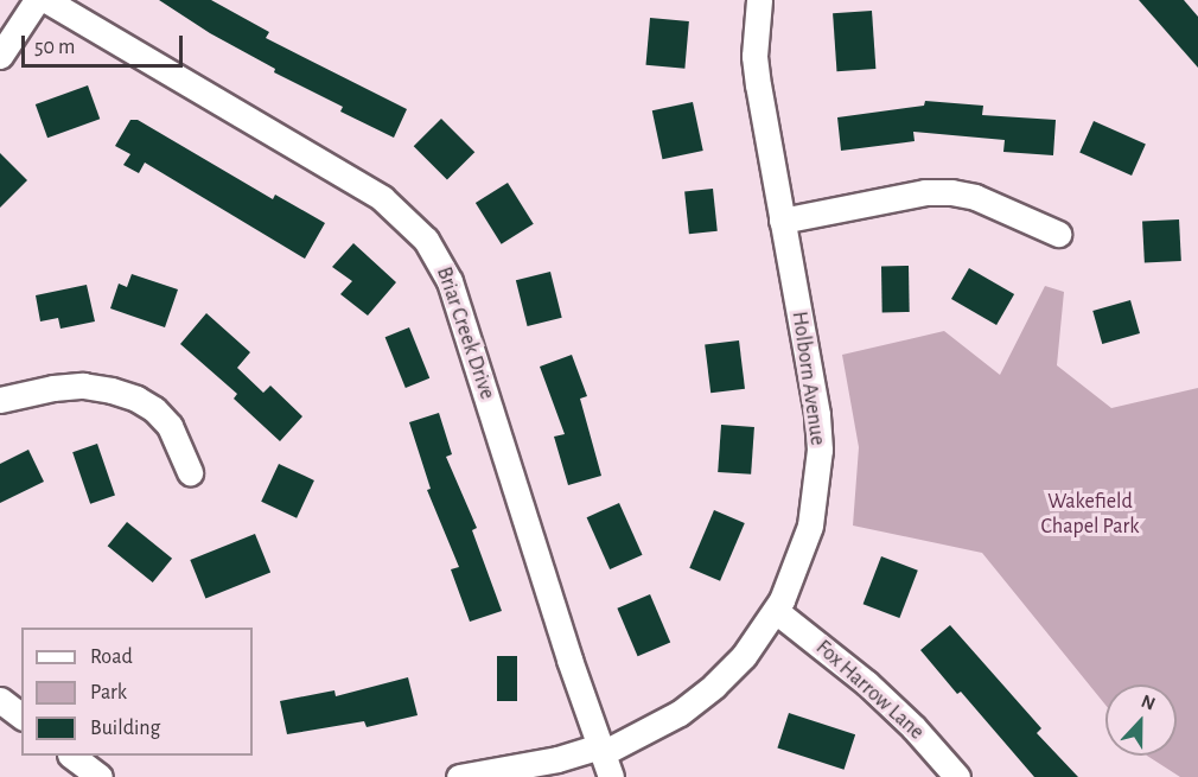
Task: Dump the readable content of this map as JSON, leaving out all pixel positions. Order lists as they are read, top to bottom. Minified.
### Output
{"streets":{"street":["Briar Creek Drive","Holborn Avenue","Fox Harrow Lane"]},"crossings":[["Briar Creek Drive","Holborn Avenue"],["Holborn Avenue","Fox Harrow Lane"]],"parks":["Wakefield Chapel Park"],"legend":["Road","Park","Building"],"scale_bar":"50 m","north":"top"}
